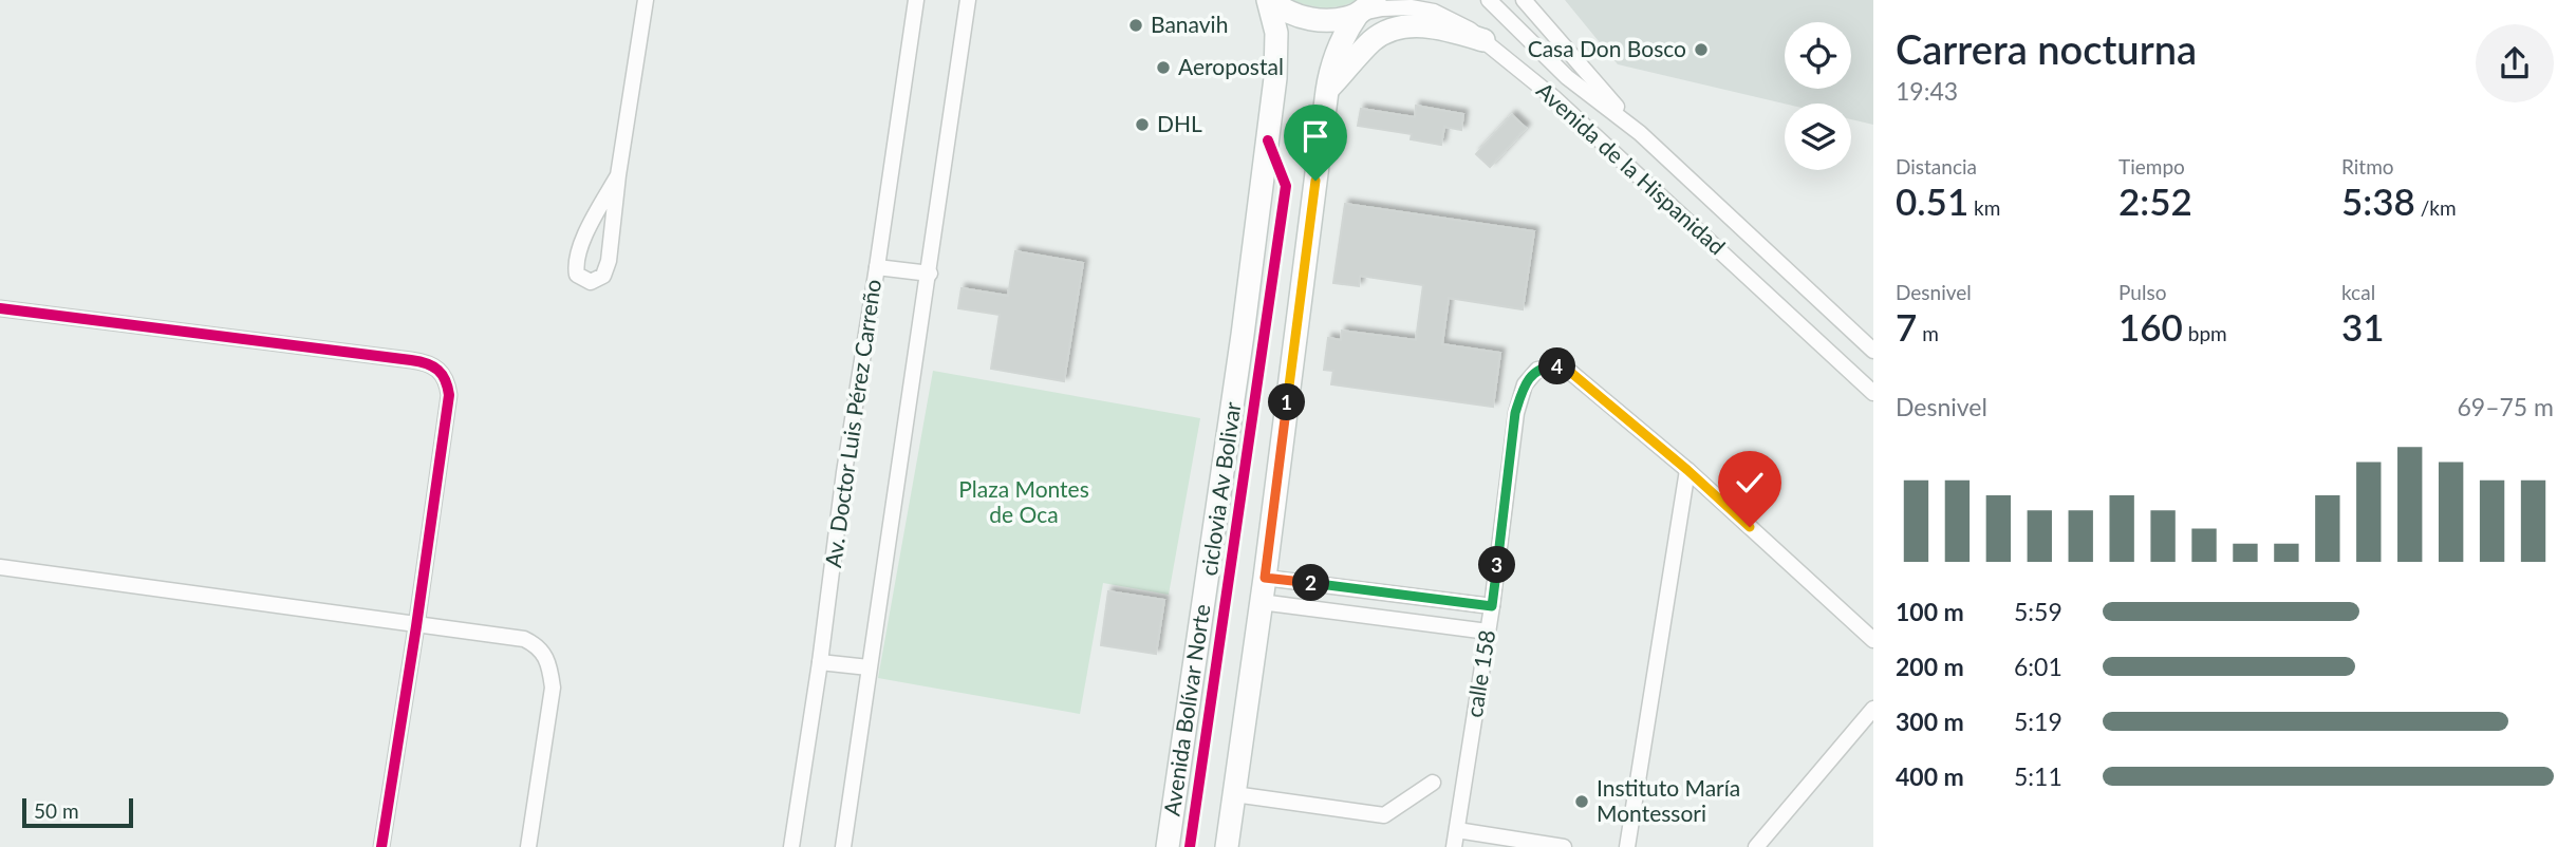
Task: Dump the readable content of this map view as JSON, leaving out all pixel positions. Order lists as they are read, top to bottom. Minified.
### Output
{"streets":{"main road":["Avenida Bolívar Norte"],"street":["Avenida de la Hispanidad","Av. Doctor Luis Pérez Carreño","calle 158"],"cycle path":["ciclovia Av Bolivar"]},"parks":["Plaza Montes de Oca"],"places":["Banavih","Casa Don Bosco","Aeropostal","DHL","Instituto María Montessori"],"scale_bar":"50 m","page":{"heading":["Carrera nocturna","19:43"],"stats":[["Distancia","0.51 km"],["Tiempo","2:52"],["Ritmo","5:38 /km"],["Desnivel","7 m"],["Pulso","160 bpm"],["kcal","31"]],"pins":["4","1","3","2"],"chart":["Desnivel","69–75 m"],"list":[{"name":"100 m","note":"5:59"},{"name":"200 m","note":"6:01"},{"name":"300 m","note":"5:19"},{"name":"400 m","note":"5:11"}],"scale":"50 m"}}
